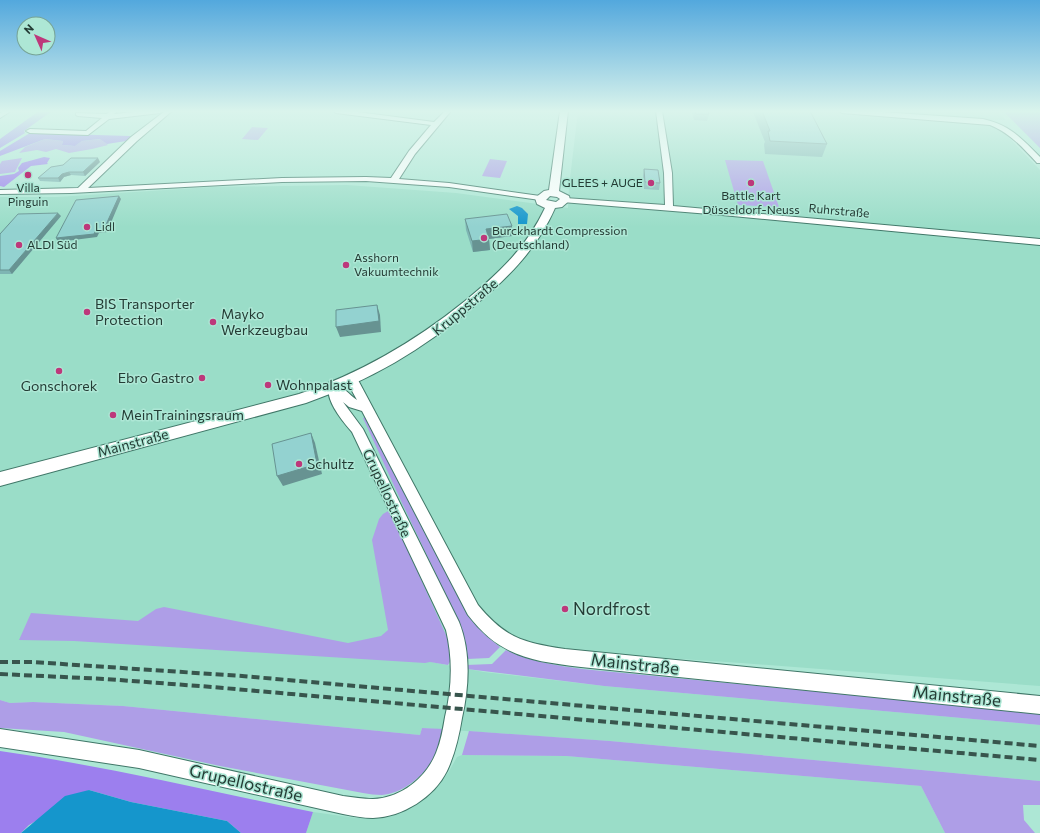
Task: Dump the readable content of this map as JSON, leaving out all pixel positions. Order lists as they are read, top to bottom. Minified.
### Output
{"streets":{"street":["Ruhrstraße","Kruppstraße","Mainstraße","Grupellostraße"]},"crossings":[["Kruppstraße","Mainstraße"],["Mainstraße","Grupellostraße"]],"places":["Villa Pinguin","GLEES + AUGE","Battle Kart Düsseldorf-Neuss","Lidl","Burckhardt Compression (Deutschland)","ALDI Süd","Asshorn Vakuumtechnik","BIS Transporter Protection","Mayko Werkzeugbau","Gonschorek","Ebro Gastro","Wohnpalast","MeinTrainingsraum","Schultz","Nordfrost"],"north":"top left"}
